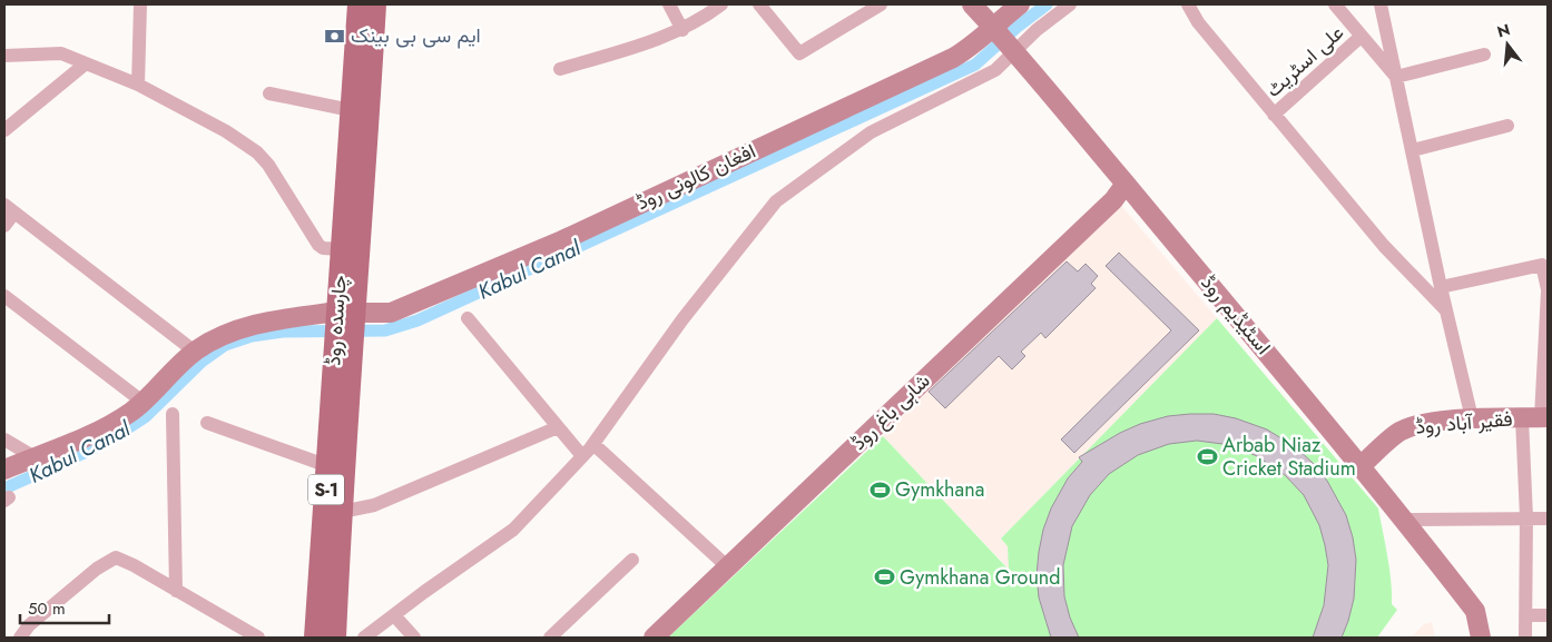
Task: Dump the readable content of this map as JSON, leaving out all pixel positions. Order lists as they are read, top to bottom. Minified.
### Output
{"streets":{"main road":["افغان کالونی روڈ","اسٹیڈیم روڈ","چارسدہ روڈ","شاہی باغ روڈ","فقیر آباد روڈ","S-1"],"street":["علی اسٹریٹ"]},"crossings":[["افغان کالونی روڈ","اسٹیڈیم روڈ"],["افغان کالونی روڈ","چارسدہ روڈ"],["اسٹیڈیم روڈ","شاہی باغ روڈ"],["اسٹیڈیم روڈ","فقیر آباد روڈ"]],"water":["Kabul Canal"],"places":{"bank":["ایم سی بی بینک"],"sports":["Arbab Niaz Cricket Stadium","Gymkhana","Gymkhana Ground"]},"scale_bar":"50 m","north":"top"}
